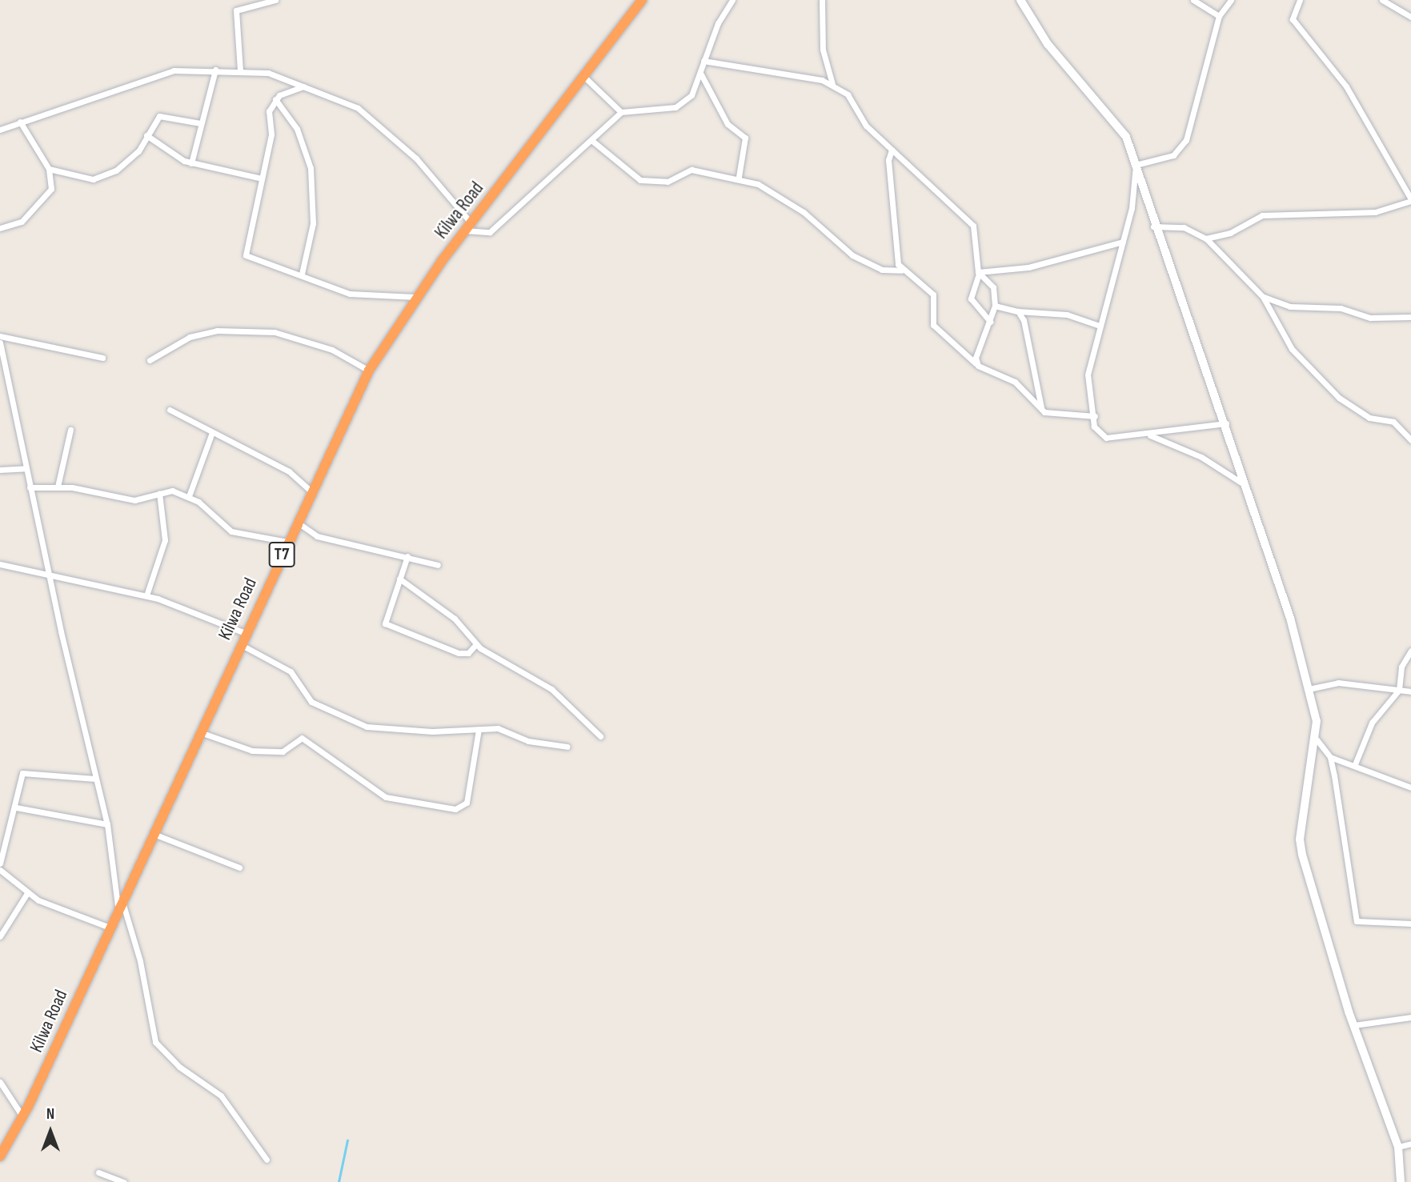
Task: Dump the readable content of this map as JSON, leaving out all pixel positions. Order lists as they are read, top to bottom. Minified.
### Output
{"streets":{"highway":["Kilwa Road","T7"]},"north":"top"}
